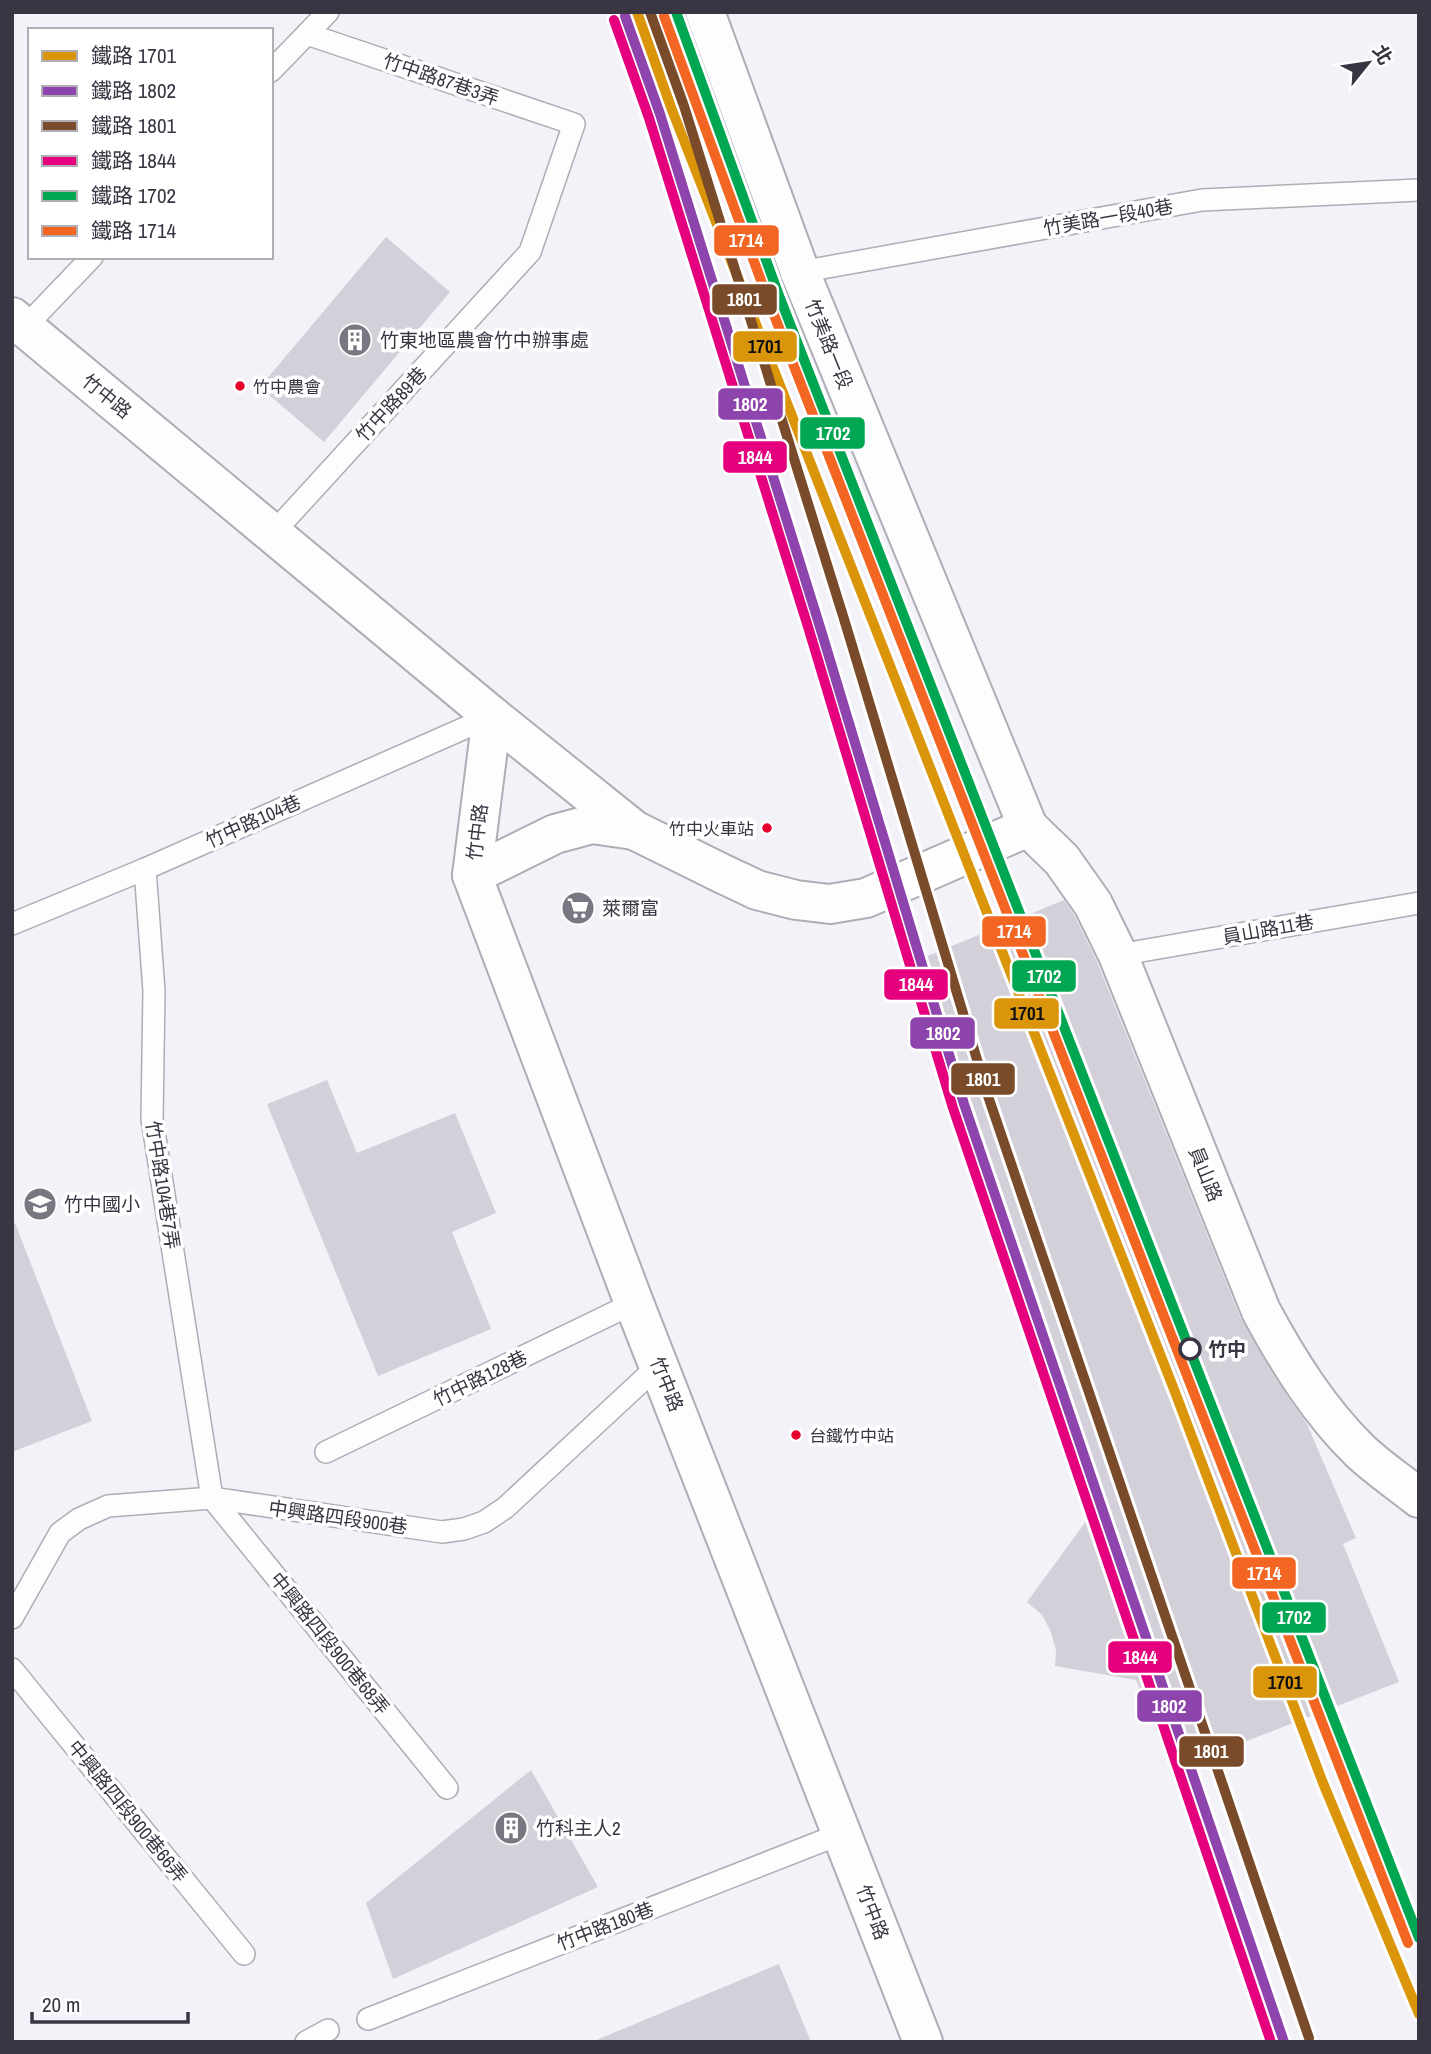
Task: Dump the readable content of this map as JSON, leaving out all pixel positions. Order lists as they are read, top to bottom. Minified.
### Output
{"streets":{"street":["竹美路一段","竹中路","員山路"],"lane":["竹中路87巷3弄","竹美路一段40巷","竹中路89巷","竹中路104巷","員山路11巷","竹中路104巷7弄","竹中路128巷","中興路四段900巷","中興路四段900巷68弄","中興路四段900巷66弄","竹中路180巷"]},"crossings":[["竹中路87巷3弄","竹中路89巷"],["竹美路一段40巷","竹美路一段"],["竹美路一段","竹中路"],["竹美路一段","員山路"],["竹中路","竹中路89巷"],["竹中路","竹中路104巷"],["竹中路","員山路"],["竹中路","竹中路128巷"],["竹中路","中興路四段900巷"],["竹中路","竹中路180巷"],["竹中路104巷","竹中路104巷7弄"],["員山路11巷","員山路"],["竹中路104巷7弄","中興路四段900巷"],["竹中路104巷7弄","中興路四段900巷68弄"],["中興路四段900巷","中興路四段900巷68弄"]],"places":{"building":["竹東地區農會竹中辦事處","竹科主人2"],"other":["竹中農會","竹中火車站","竹中","台鐵竹中站"],"supermarket":["萊爾富"],"school or university":["竹中國小"]},"lines":["rail line 1701","rail line 1801","rail line 1702","rail line 1802","rail line 1714","rail line 1844"],"legend":["鐵路 1701","鐵路 1802","鐵路 1801","鐵路 1844","鐵路 1702","鐵路 1714"],"scale_bar":"20 m","north":"top right"}
